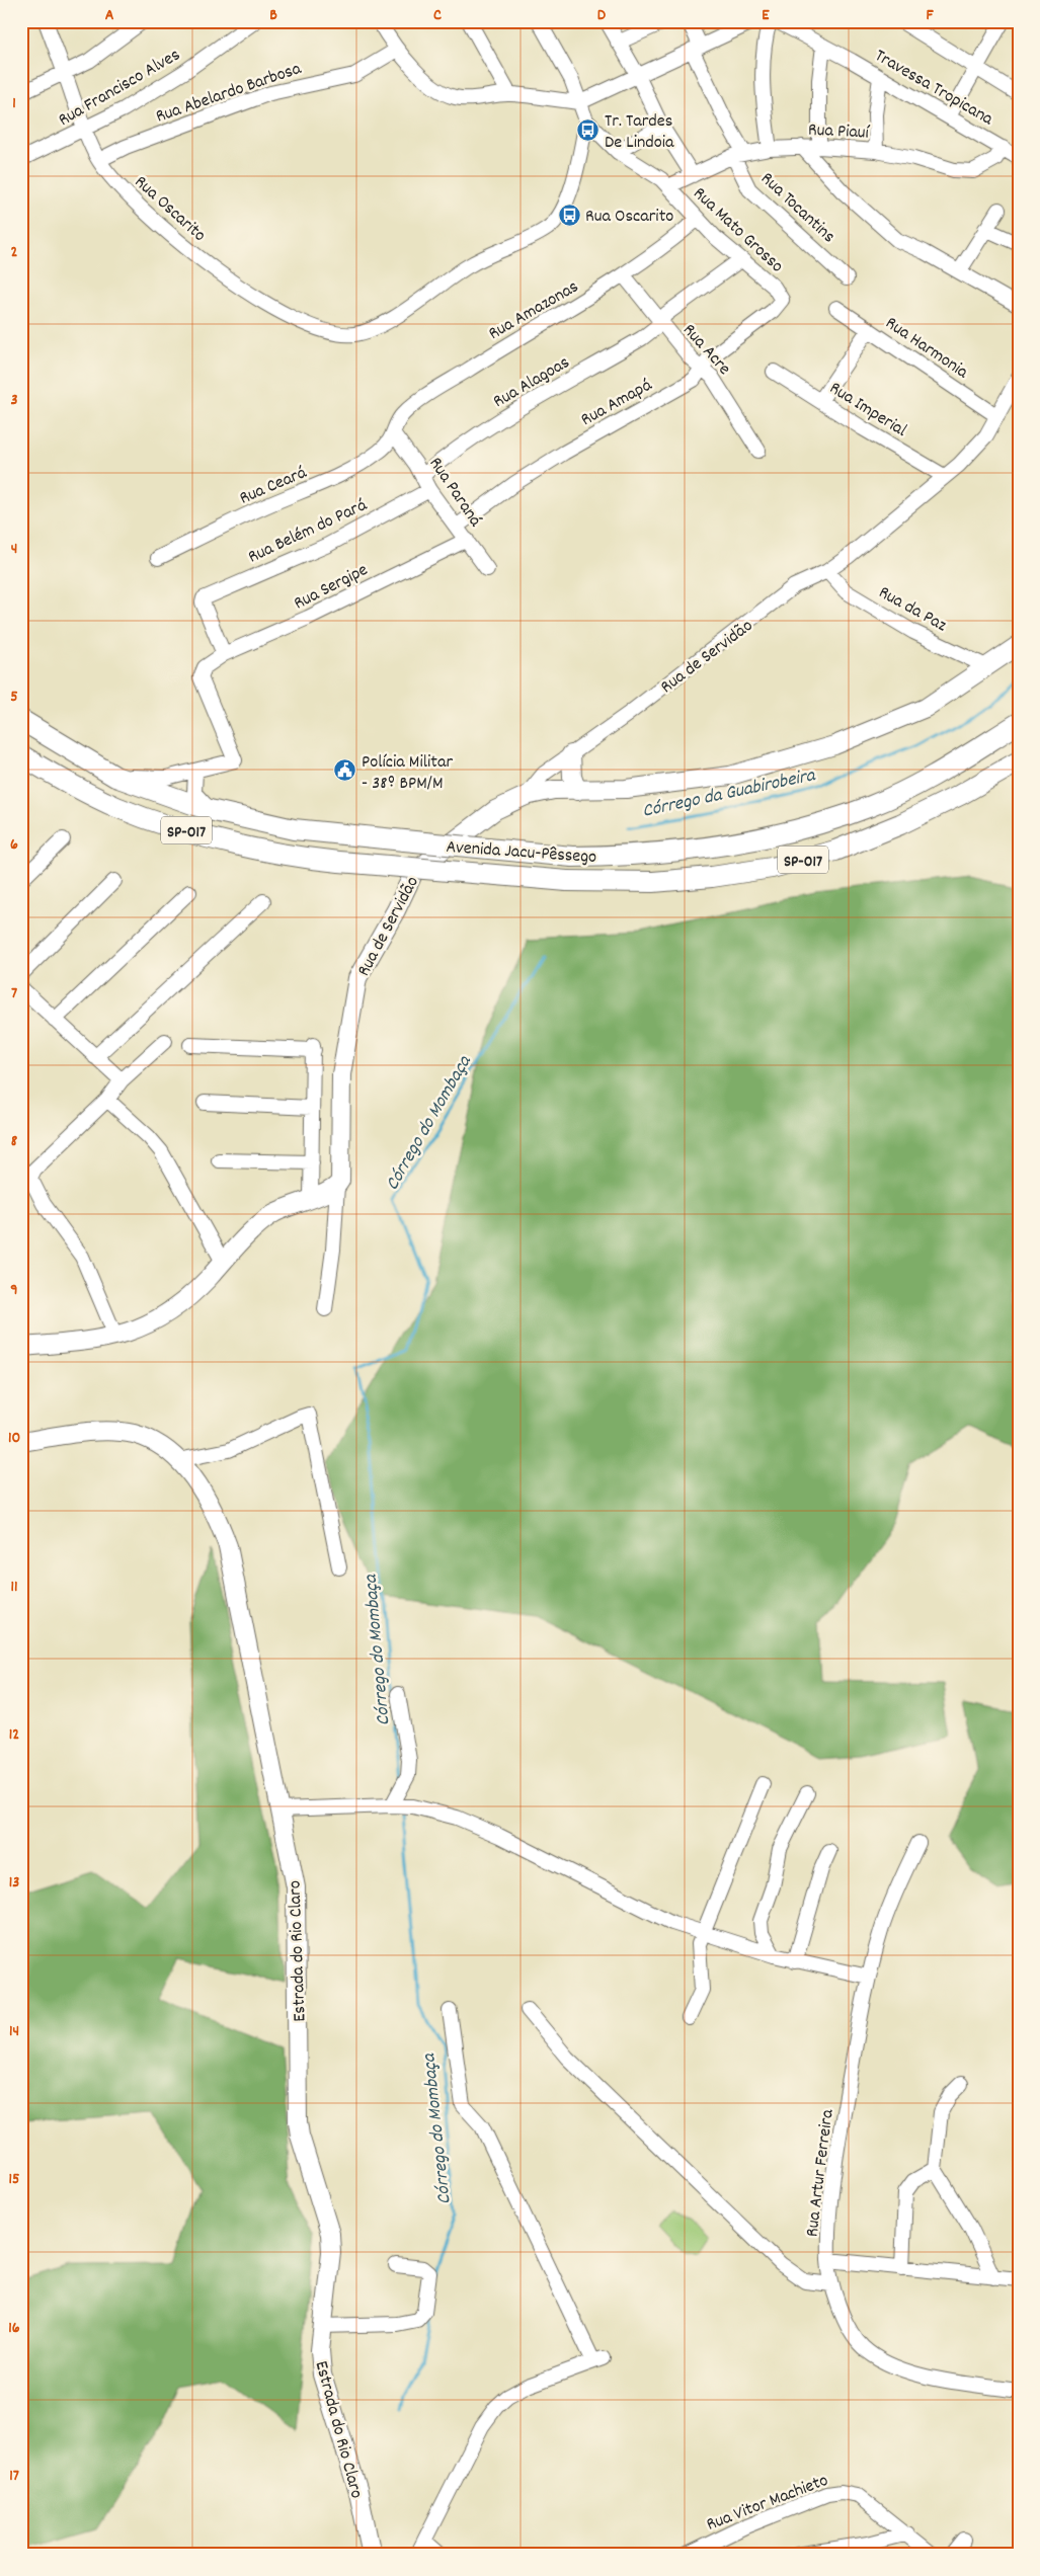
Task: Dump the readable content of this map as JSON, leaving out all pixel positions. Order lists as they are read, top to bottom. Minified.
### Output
{"streets":{"highway":["SP-017","Avenida Jacu-Pêssego"],"main road":["Rua de Servidão","Estrada do Rio Claro"],"street":["Rua Francisco Alves","Travessa Tropicana","Rua Abelardo Barbosa","Rua Piauí","Rua Tocantins","Rua Oscarito","Rua Mato Grosso","Rua Amazonas","Rua Harmonia","Rua Acre","Rua Alagoas","Rua Amapá","Rua Imperial","Rua Ceará","Rua Paraná","Rua Belém do Pará","Rua Sergipe","Rua da Paz","Rua Artur Ferreira","Rua Vitor Machieto"]},"crossings":[["Rua Francisco Alves","Rua Oscarito"],["Travessa Tropicana","Rua Piauí"],["Rua Abelardo Barbosa","Rua Oscarito"],["Rua Piauí","Rua Tocantins"],["Rua Piauí","Rua Mato Grosso"],["Rua Oscarito","Rua Mato Grosso"],["Rua Mato Grosso","Rua Amazonas"],["Rua Mato Grosso","Rua Alagoas"],["Rua Mato Grosso","Rua Amapá"],["Rua Amazonas","Rua Acre"],["Rua Amazonas","Rua Ceará"],["Rua Amazonas","Rua Paraná"],["Rua Harmonia","Rua de Servidão"],["Rua Acre","Rua Alagoas"],["Rua Acre","Rua Amapá"],["Rua Alagoas","Rua Paraná"],["Rua Amapá","Rua Paraná"],["Rua Imperial","Rua de Servidão"],["Rua Ceará","Rua Paraná"],["Rua Paraná","Rua Belém do Pará"],["Rua Paraná","Rua Sergipe"],["Rua Belém do Pará","Rua Sergipe"],["Rua da Paz","Rua de Servidão"]],"water":["Córrego da Guabirobeira","Córrego do Mombaça"],"places":{"bus stop":["Tr. Tardes De Lindoia","Rua Oscarito"],"public building":["Polícia Militar - 38º BPM/M"]},"grid":{"columns":["A","B","C","D","E","F"],"rows":["1","2","3","4","5","6","7","8","9","10","11","12","13","14","15","16","17"]}}
